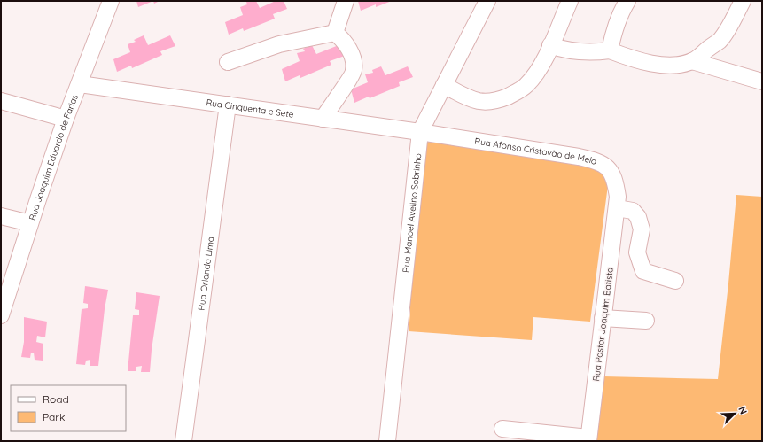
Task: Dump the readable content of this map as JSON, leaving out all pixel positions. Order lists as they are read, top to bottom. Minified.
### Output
{"streets":{"street":["Rua Cinquenta e Sete","Rua Afonso Cristovão de Melo","Rua Joaquim Eduardo de Farias","Rua Manoel Avelino Sobrinho","Rua Orlando Lima","Rua Pastor Joaquim Batista"]},"crossings":[["Rua Cinquenta e Sete","Rua Afonso Cristovão de Melo"],["Rua Cinquenta e Sete","Rua Joaquim Eduardo de Farias"],["Rua Cinquenta e Sete","Rua Manoel Avelino Sobrinho"],["Rua Cinquenta e Sete","Rua Orlando Lima"],["Rua Afonso Cristovão de Melo","Rua Manoel Avelino Sobrinho"],["Rua Afonso Cristovão de Melo","Rua Pastor Joaquim Batista"]],"legend":["Road","Park"],"north":"top right"}
